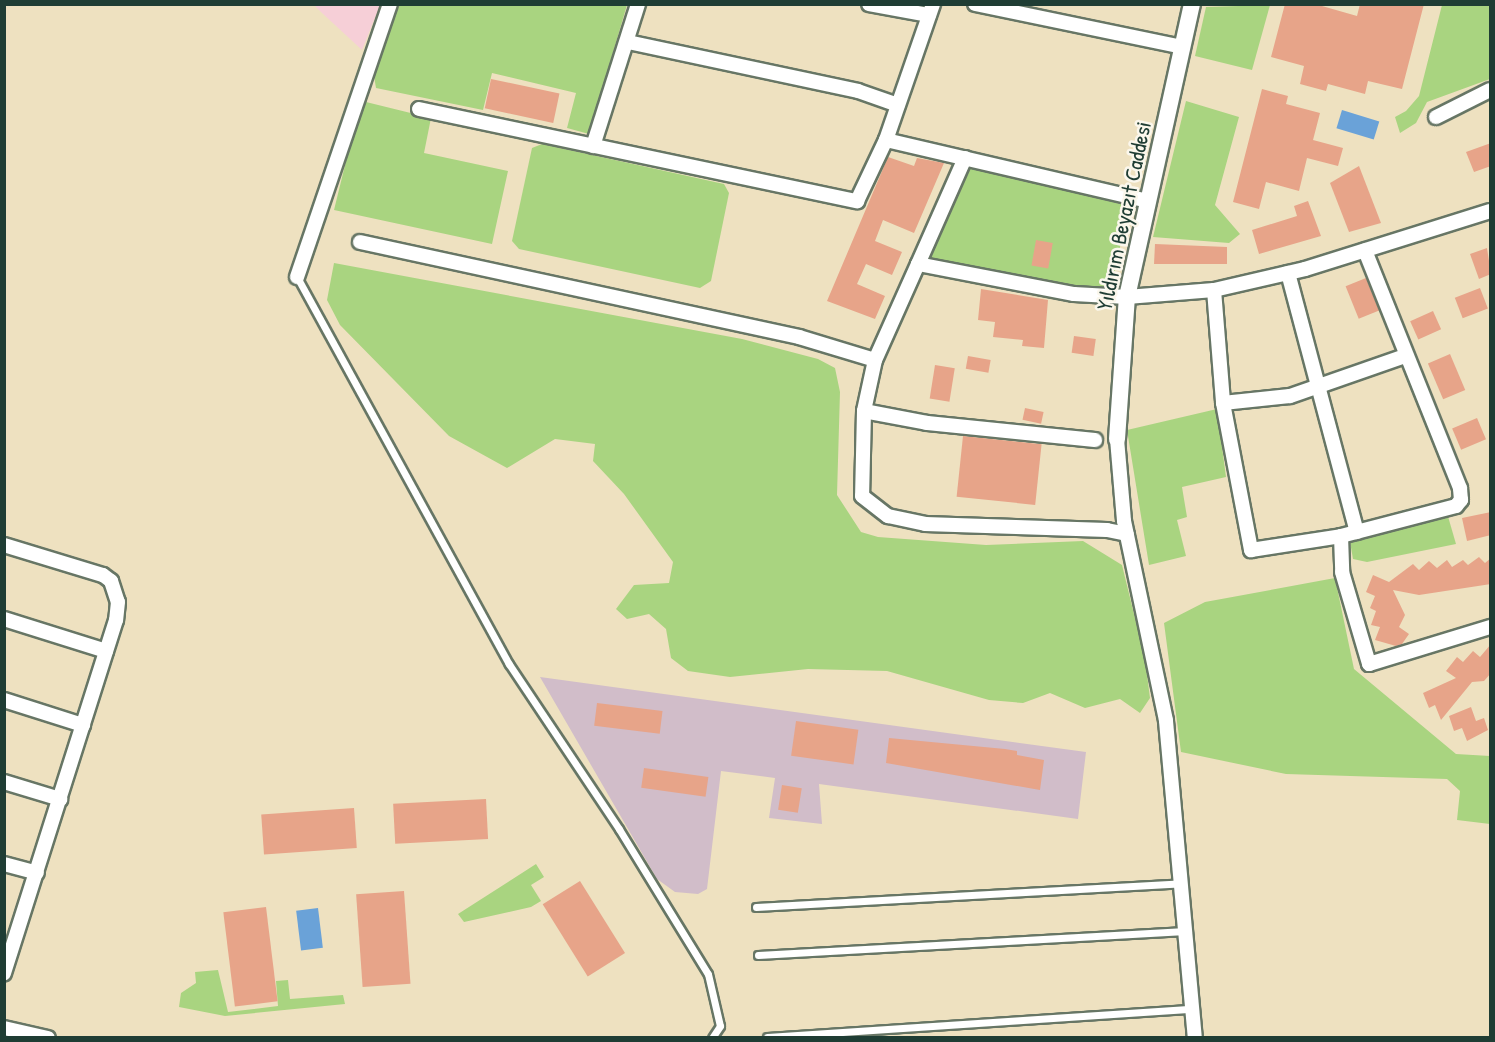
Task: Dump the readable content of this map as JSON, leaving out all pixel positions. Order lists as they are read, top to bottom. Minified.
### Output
{"streets":{"street":["Yıldırım Beyazıt Caddesi"]}}
